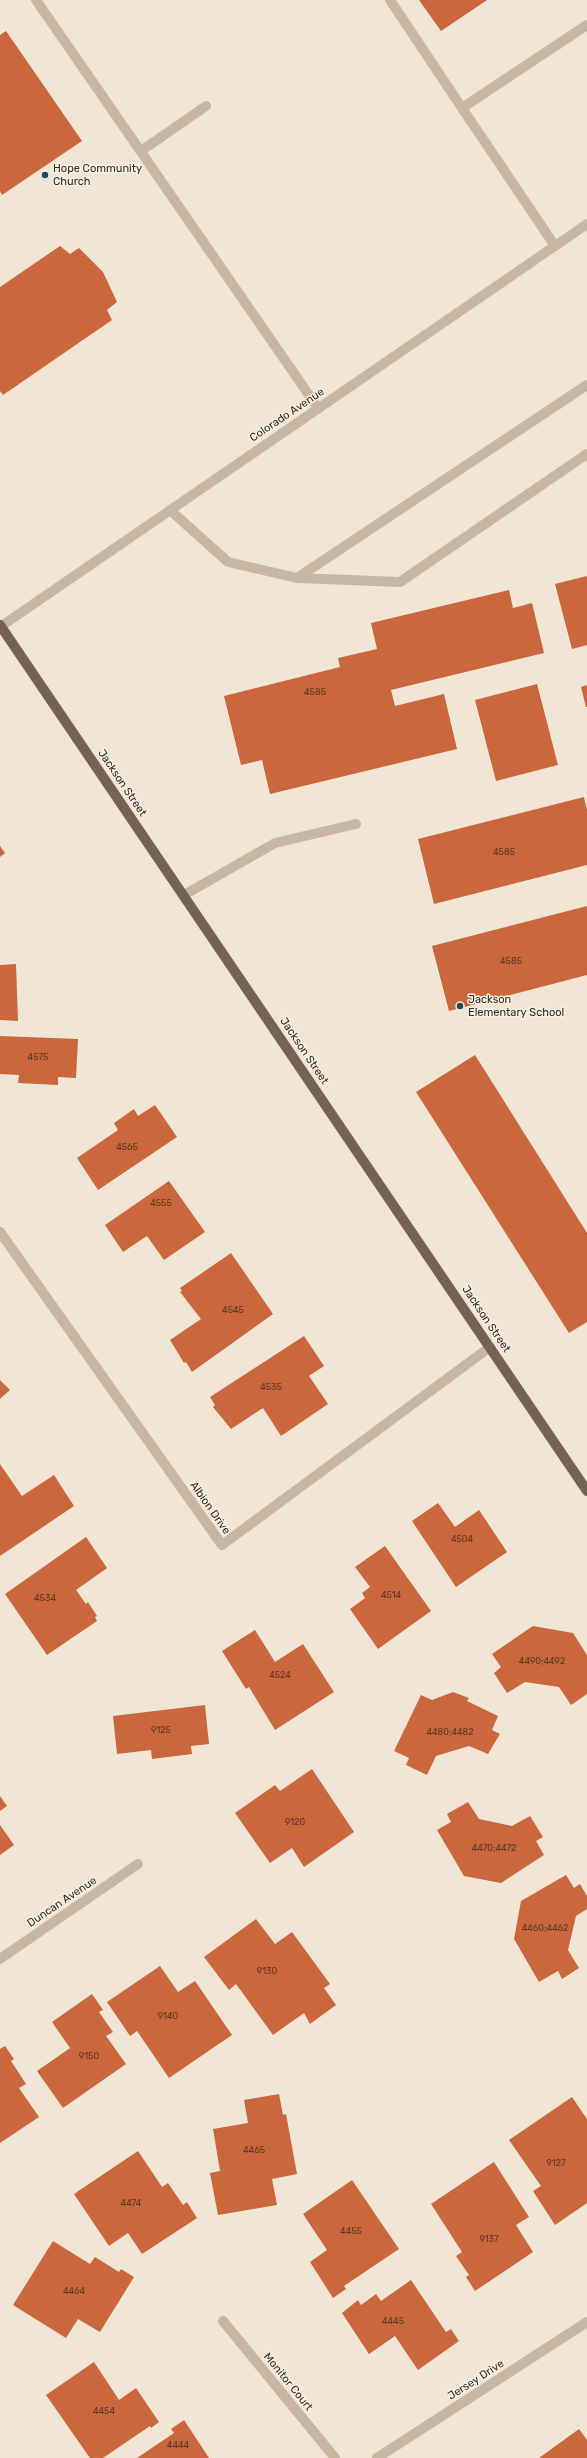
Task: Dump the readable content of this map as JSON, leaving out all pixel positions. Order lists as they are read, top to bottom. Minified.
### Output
{"streets":{"main road":["Jackson Street"],"street":["Colorado Avenue","Albion Drive","Duncan Avenue","Jersey Drive","Monitor Court"]},"crossings":[["Colorado Avenue","Jackson Street"],["Jackson Street","Albion Drive"]],"places":["Hope Community Church","Jackson Elementary School"],"house_numbers":["4585","4585","4585","4575","4565","4555","4545","4535","4504","4514","4534","4490;4492","4524","9125","4480;4482","9120","4470;4472","4460;4462","9130","9140","9150","4465","9127","4474","4455","9137","4464","4445","4454","4444"]}
